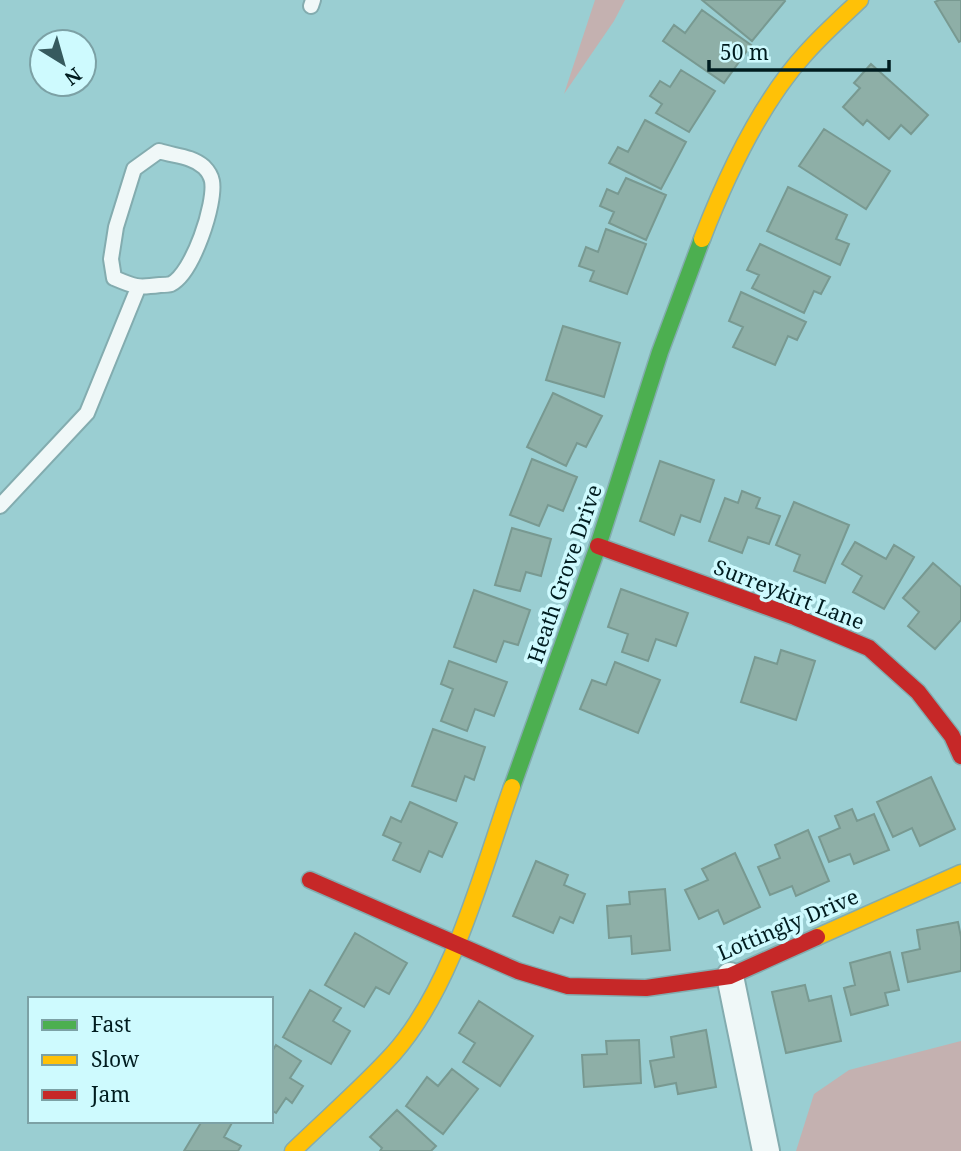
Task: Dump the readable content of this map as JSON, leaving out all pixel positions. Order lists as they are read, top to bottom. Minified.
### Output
{"streets":{"street":["Heath Grove Drive","Surreykirt Lane","Lottingly Drive"]},"crossings":[["Heath Grove Drive","Surreykirt Lane"],["Heath Grove Drive","Lottingly Drive"]],"legend":["Fast","Slow","Jam"],"scale_bar":"50 m","north":"bottom right"}
